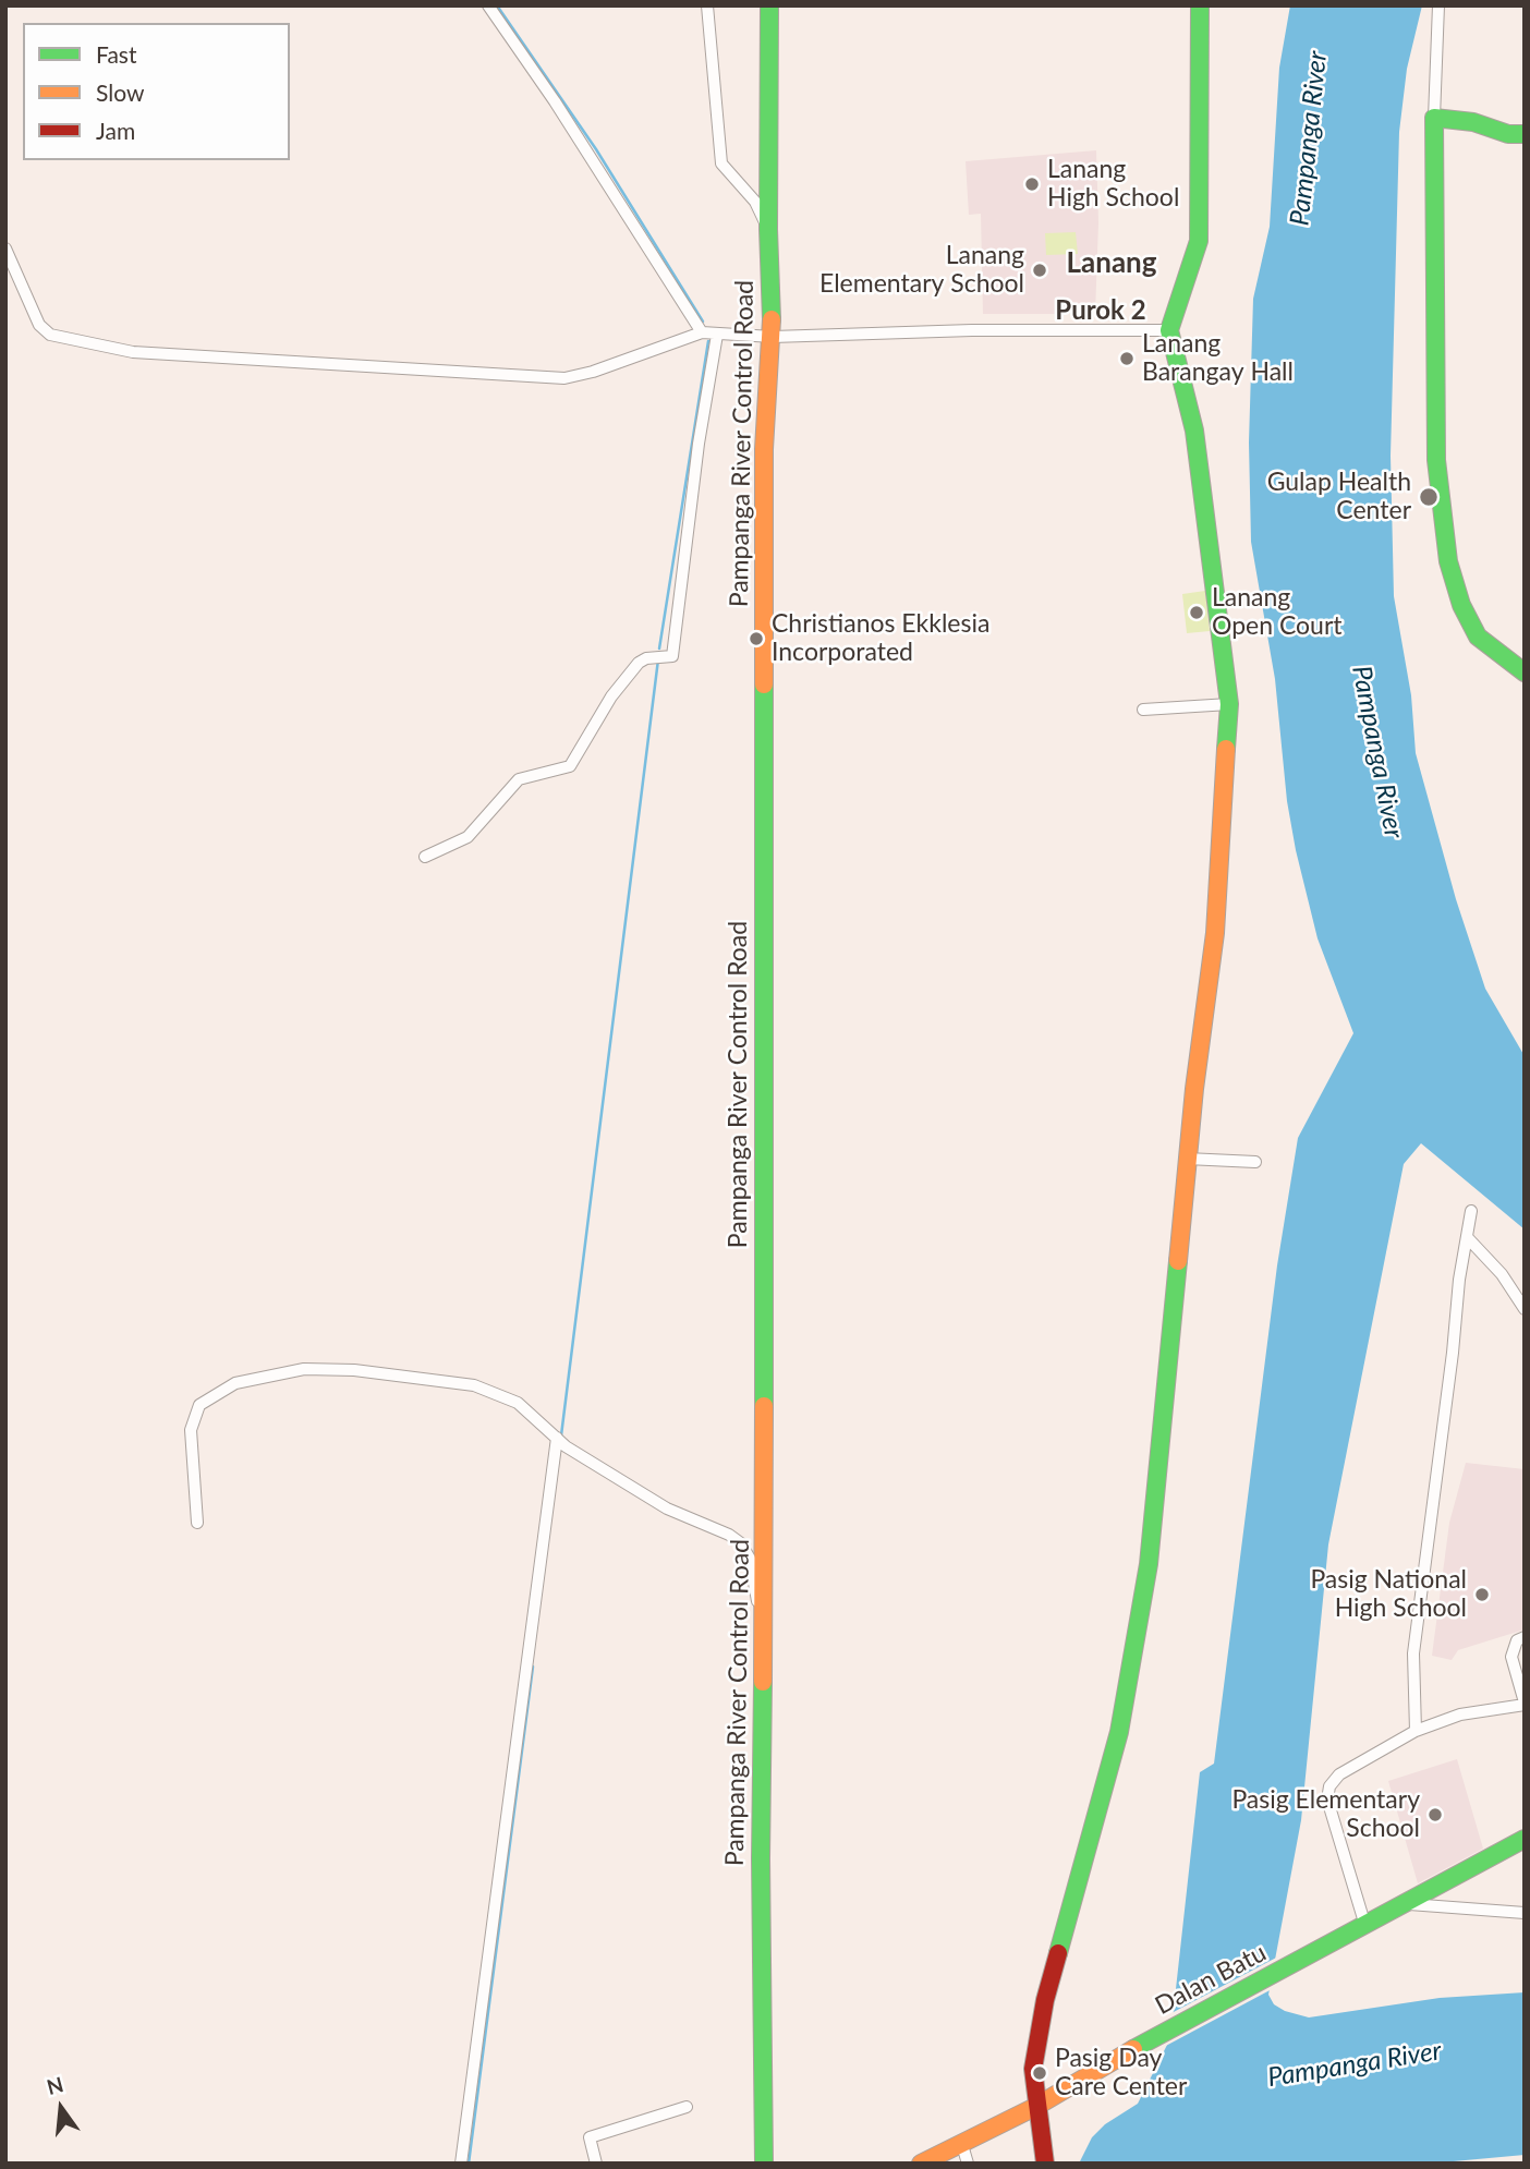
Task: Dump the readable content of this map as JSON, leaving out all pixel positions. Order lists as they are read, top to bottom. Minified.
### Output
{"streets":{"street":["Pampanga River Control Road","Dalan Batu"]},"districts":["Lanang","Purok 2"],"water":["Pampanga River"],"places":["Lanang High School","Lanang Elementary School","Lanang Barangay Hall","Gulap Health Center","Lanang Open Court","Christianos Ekklesia Incorporated","Pasig National High School","Pasig Elementary School","Pasig Day Care Center"],"legend":["Fast","Slow","Jam"],"north":"top"}
